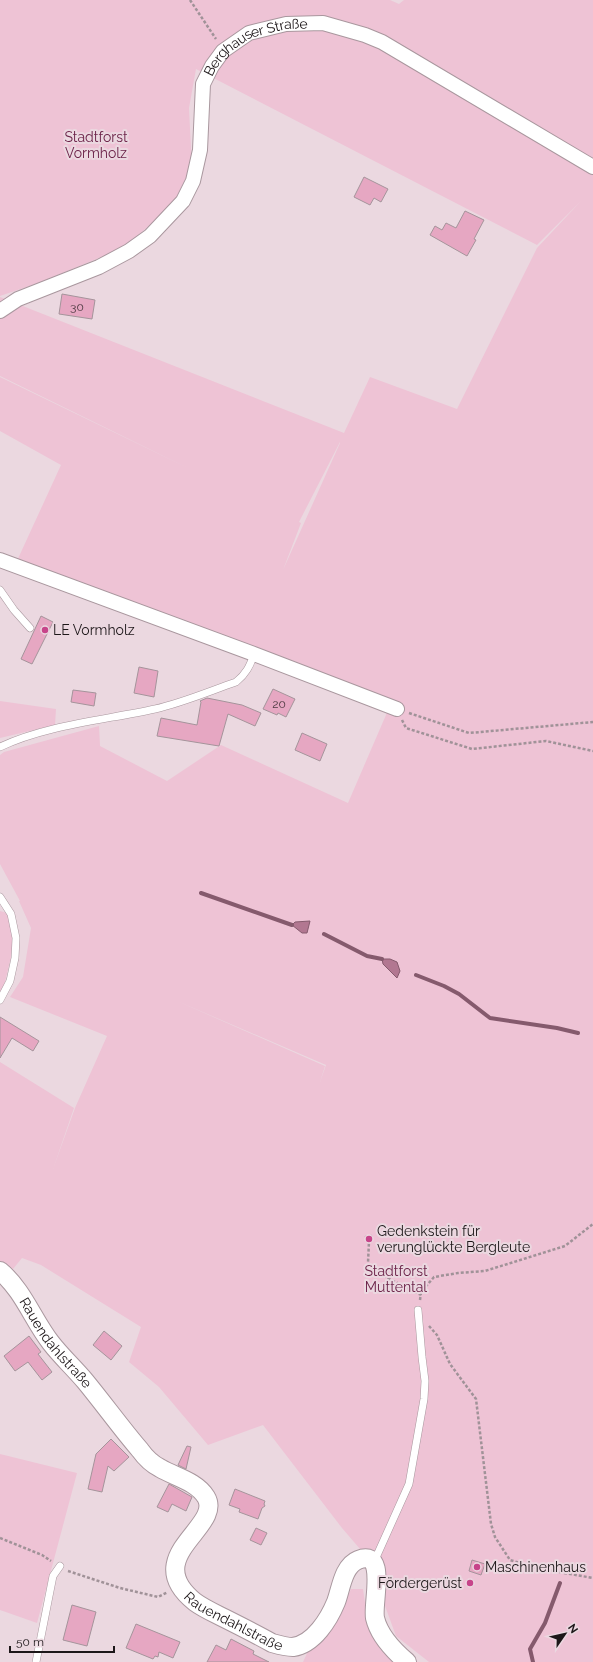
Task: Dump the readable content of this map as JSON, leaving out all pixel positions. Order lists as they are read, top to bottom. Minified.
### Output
{"streets":{"street":["Berghauser Straße","Rauendahlstraße"]},"parks":["Stadtforst Vormholz","Stadtforst Muttental"],"places":["LE Vormholz","Gedenkstein für verunglückte Bergleute","Maschinenhaus","Fördergerüst"],"house_numbers":["30","20"],"scale_bar":"50 m","north":"top right"}
